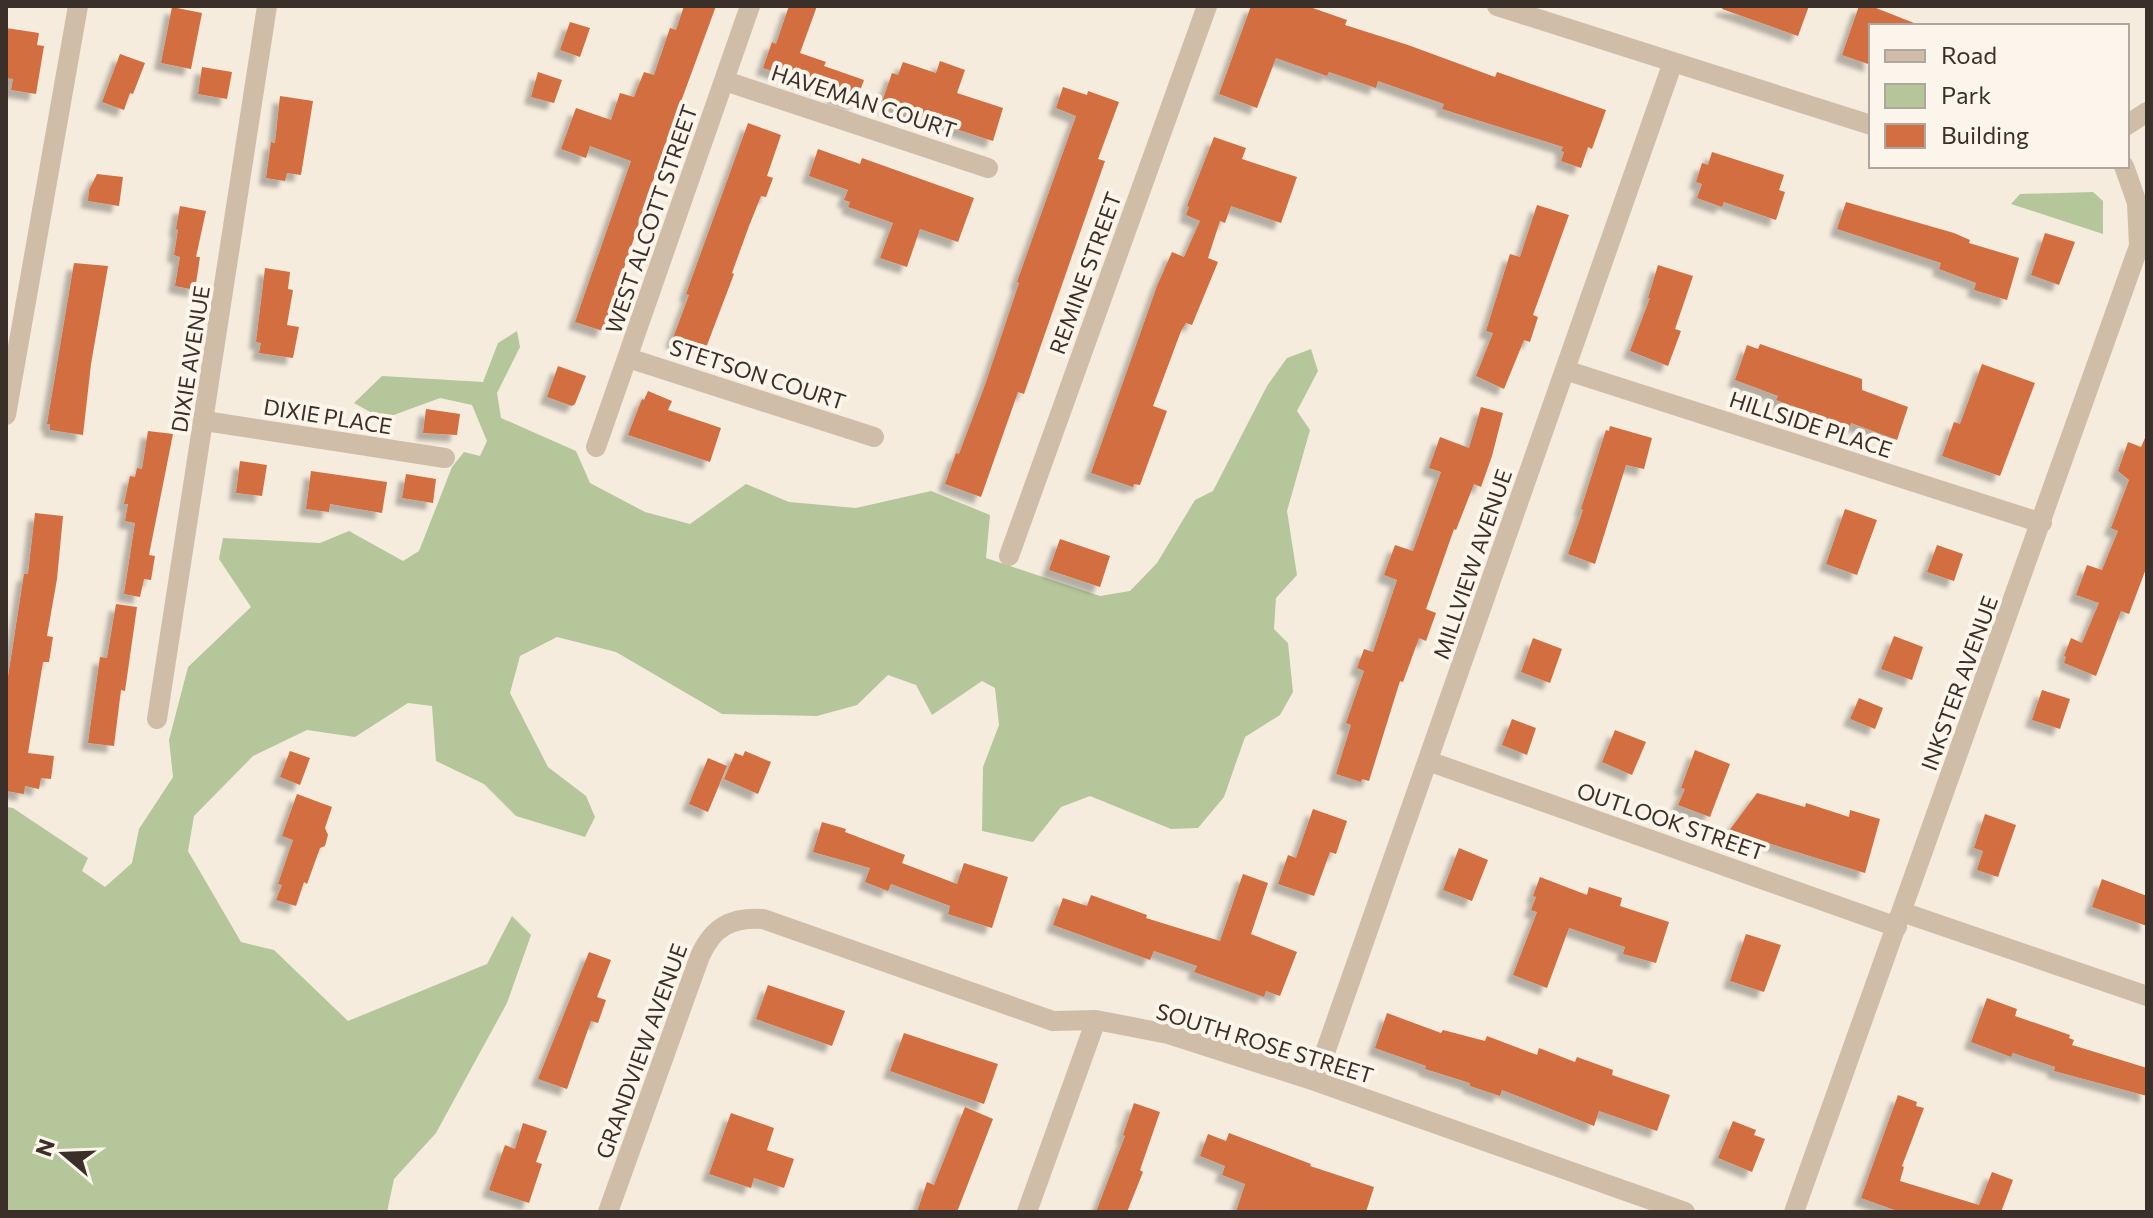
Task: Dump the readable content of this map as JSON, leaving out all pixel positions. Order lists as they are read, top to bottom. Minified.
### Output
{"streets":{"street":["HAVEMAN COURT","WEST ALCOTT STREET","REMINE STREET","DIXIE AVENUE","STETSON COURT","DIXIE PLACE","HILLSIDE PLACE","MILLVIEW AVENUE","INKSTER AVENUE","OUTLOOK STREET","SOUTH ROSE STREET","GRANDVIEW AVENUE"]},"crossings":[["HAVEMAN COURT","WEST ALCOTT STREET"],["WEST ALCOTT STREET","STETSON COURT"],["DIXIE AVENUE","DIXIE PLACE"],["HILLSIDE PLACE","MILLVIEW AVENUE"],["HILLSIDE PLACE","INKSTER AVENUE"],["MILLVIEW AVENUE","OUTLOOK STREET"],["MILLVIEW AVENUE","SOUTH ROSE STREET"],["INKSTER AVENUE","OUTLOOK STREET"],["SOUTH ROSE STREET","GRANDVIEW AVENUE"]],"legend":["Road","Park","Building"],"north":"left"}
